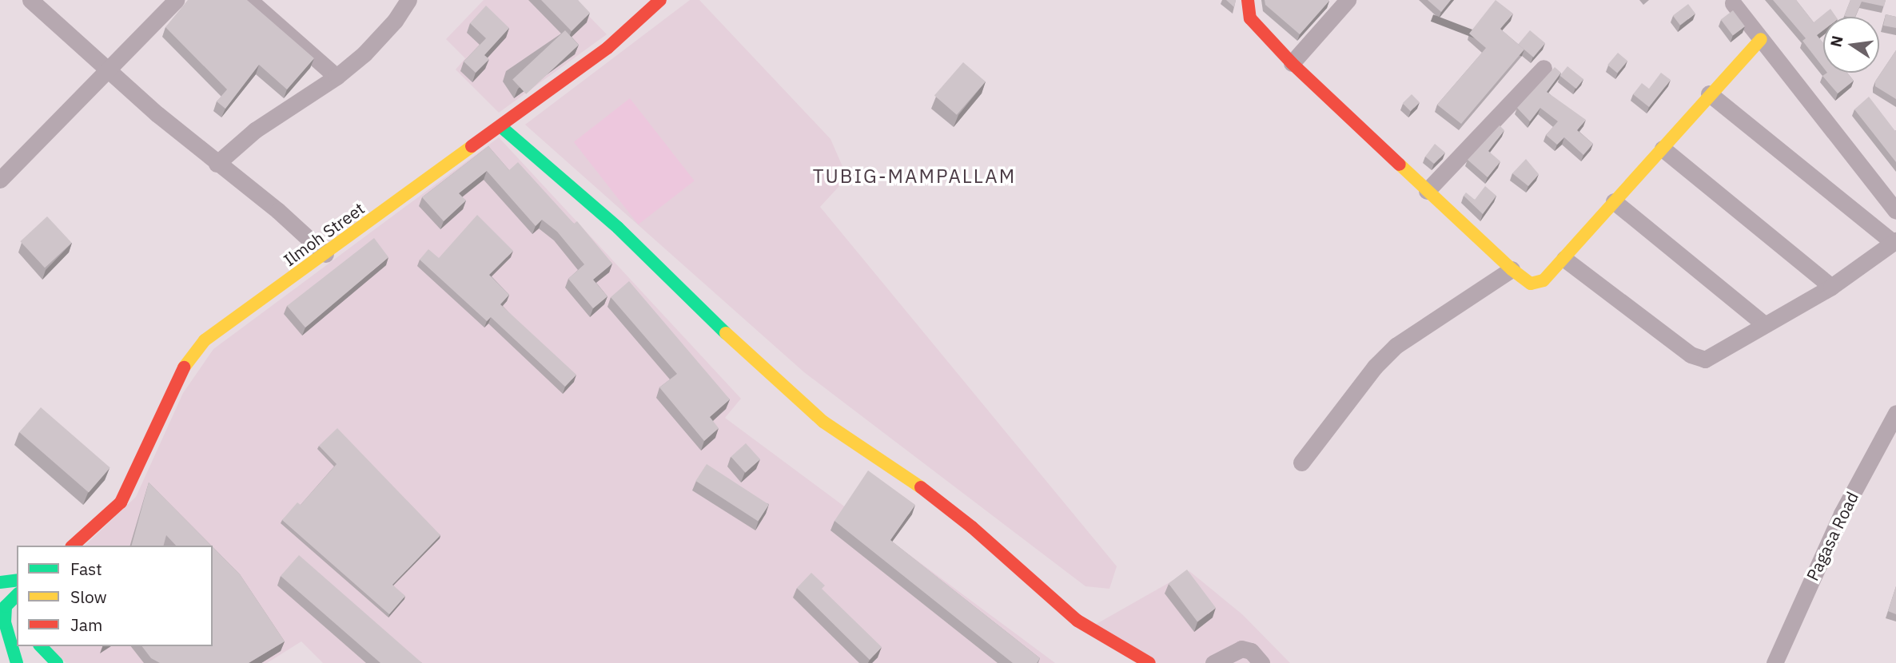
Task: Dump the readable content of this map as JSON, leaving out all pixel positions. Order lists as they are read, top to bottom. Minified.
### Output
{"streets":{"street":["Ilmoh Street","Pagasa Road"]},"districts":["TUBIG-MAMPALLAM"],"legend":["Fast","Slow","Jam"],"north":"left"}
